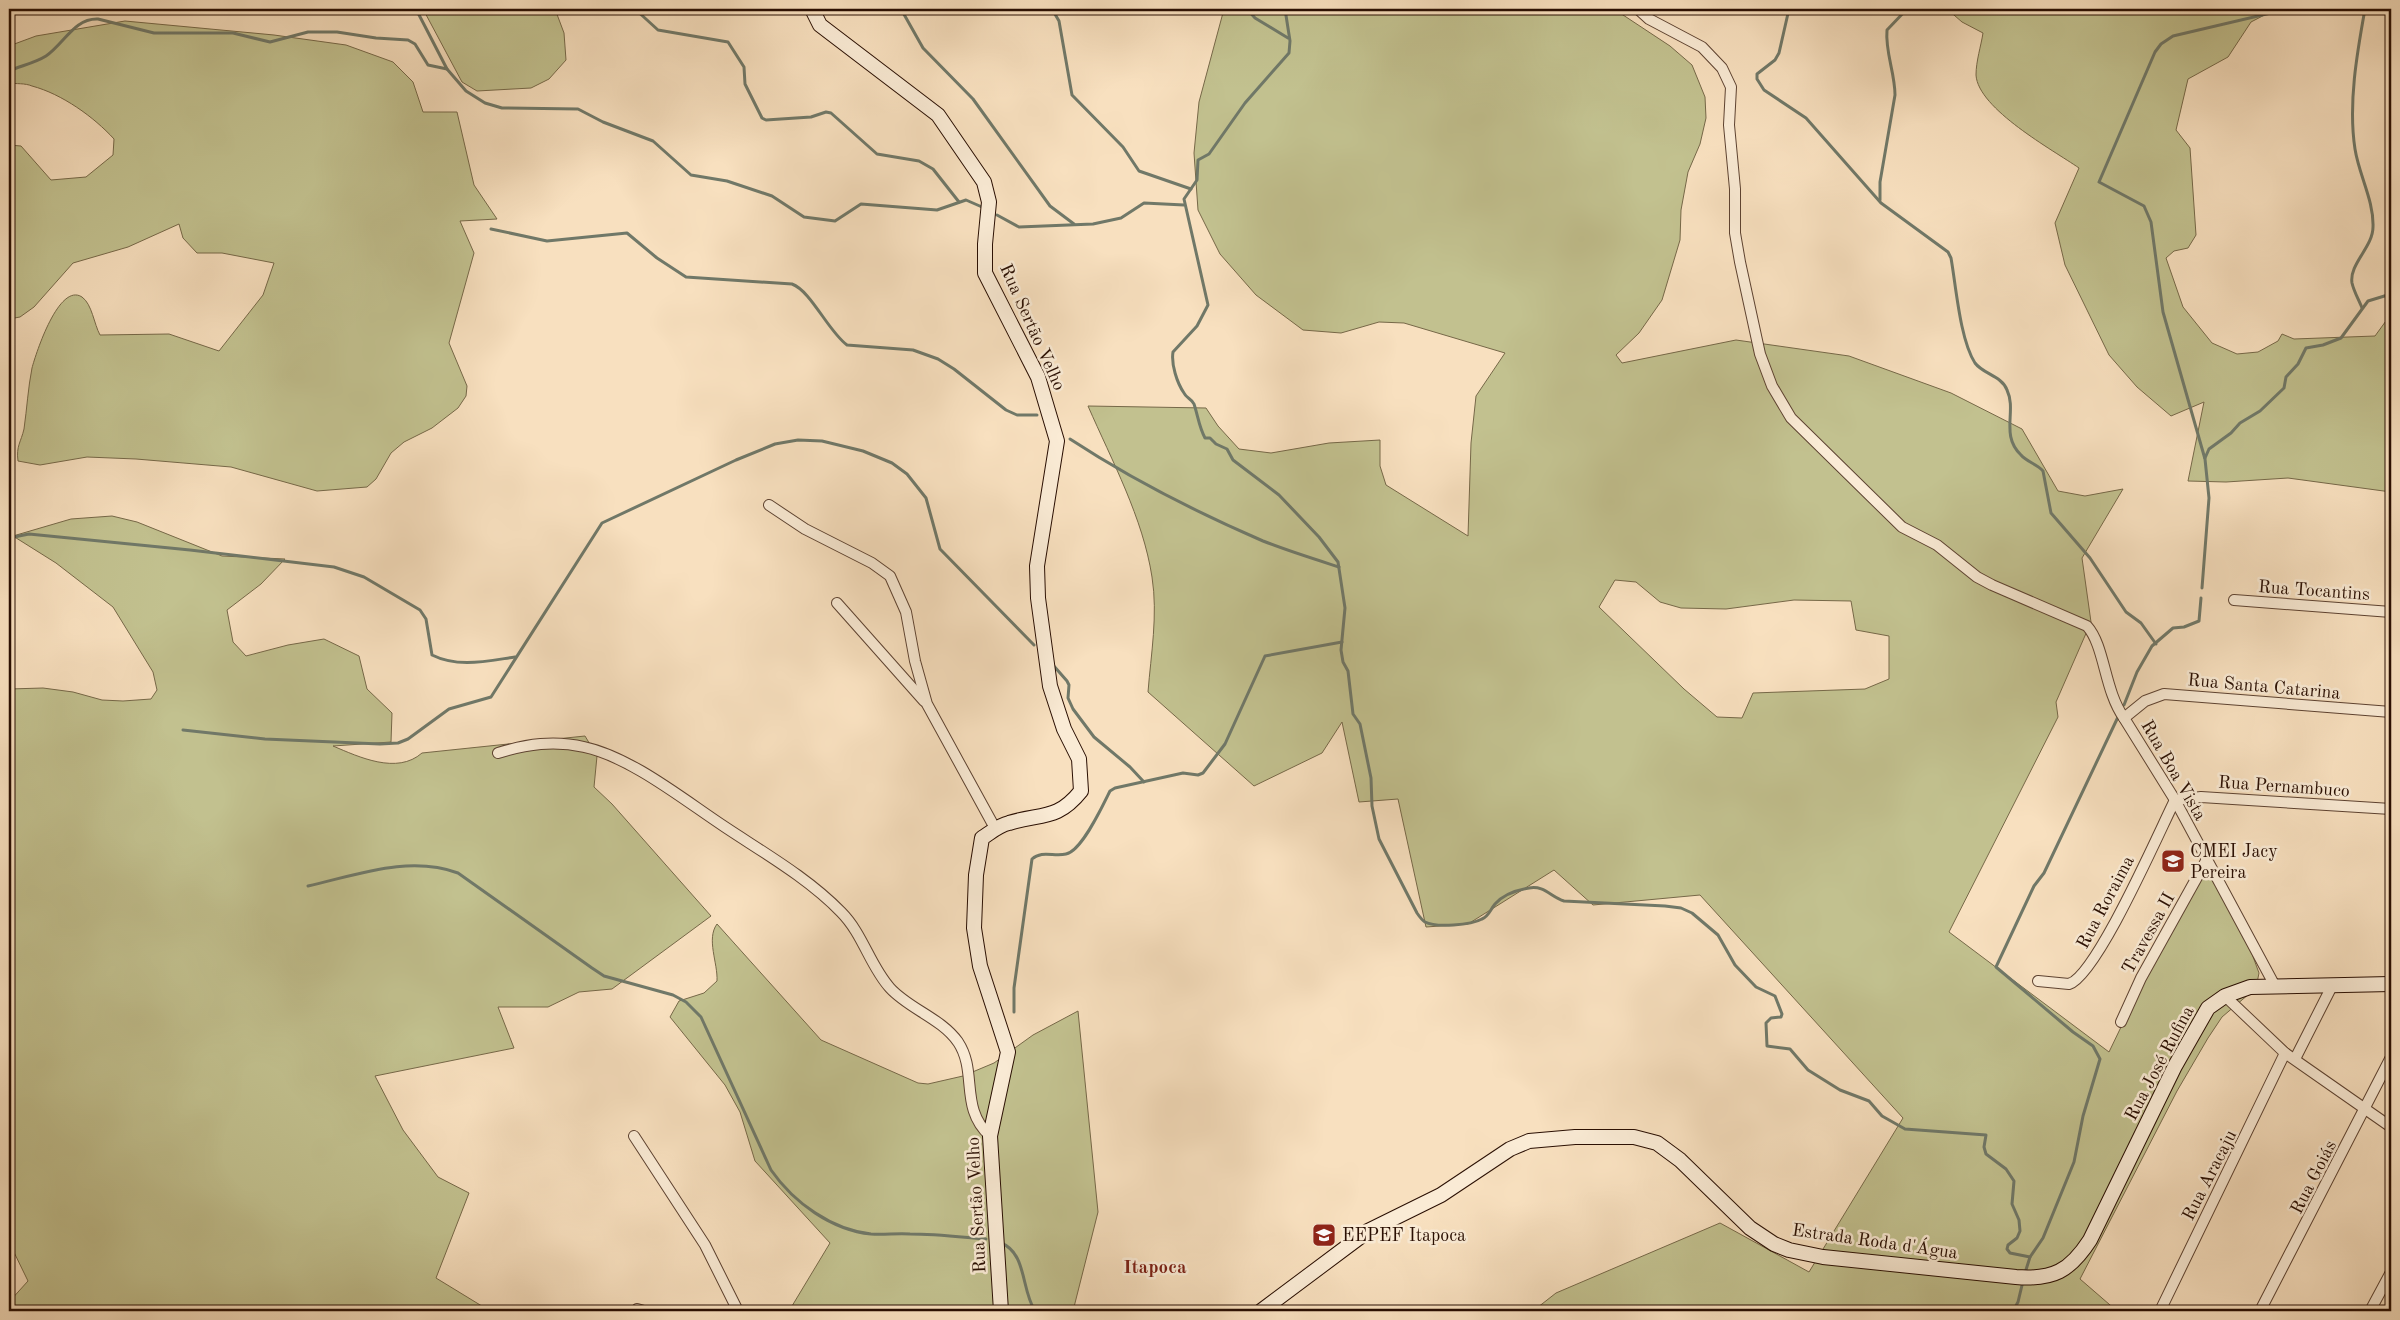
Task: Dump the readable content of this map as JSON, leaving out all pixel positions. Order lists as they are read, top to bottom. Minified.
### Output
{"streets":{"street":["Rua Sertão Velho","Rua Tocantins","Rua Santa Catarina","Rua Boa Vista","Rua Pernambuco","Rua Roraima","Travessa II","Rua José Rufina","Rua Aracaju","Rua Goiás","Estrada Roda d'Água"]},"crossings":[["Rua Santa Catarina","Rua Boa Vista"],["Rua Boa Vista","Rua Pernambuco"],["Rua Boa Vista","Rua Roraima"],["Rua Boa Vista","Travessa II"],["Rua Boa Vista","Rua José Rufina"],["Rua Pernambuco","Rua Roraima"],["Rua José Rufina","Estrada Roda d'Água"]],"districts":["Itapoca"],"places":{"school or university":["CMEI Jacy Pereira","EEPEF Itapoca"]}}
